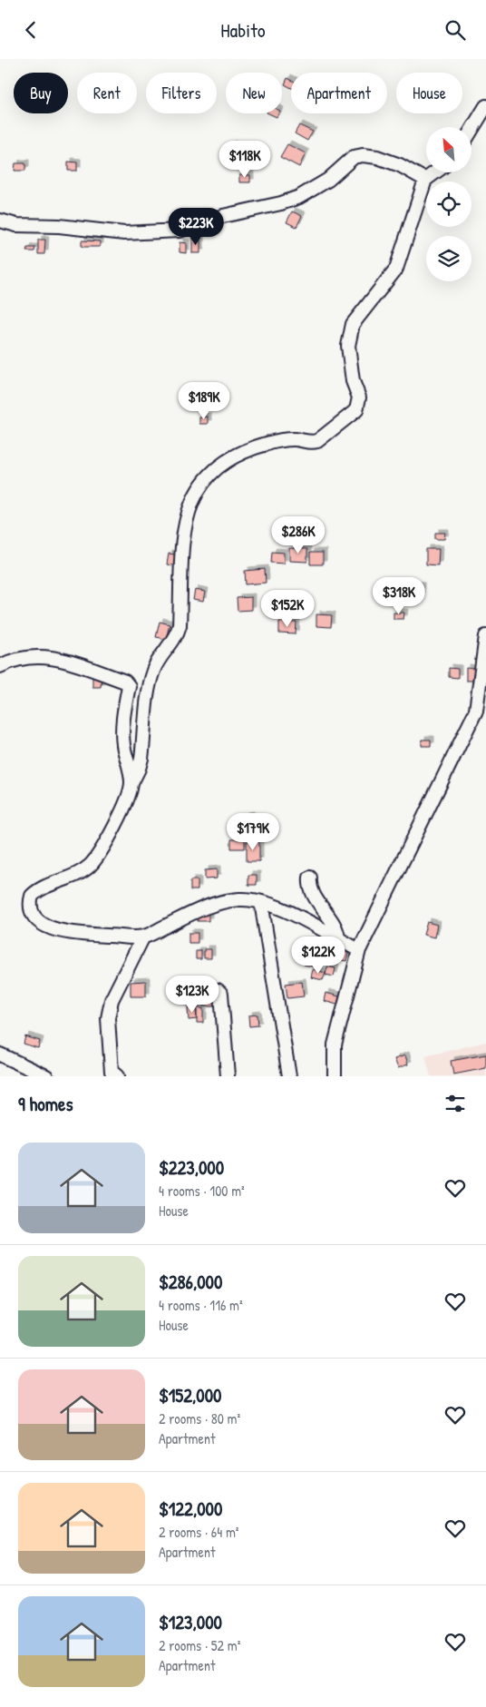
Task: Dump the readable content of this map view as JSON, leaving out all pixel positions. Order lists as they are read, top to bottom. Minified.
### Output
{"north":"top left","page":{"header":"Habito","chip":["Buy","Rent","Filters","New","Apartment","House"],"price":["$118K","$223K","$189K","$286K","$318K","$152K","$179K","$122K","$123K"],"heading":"9 homes","list":[{"name":"$223,000","note":"4 rooms · 100 m² · House"},{"name":"$286,000","note":"4 rooms · 116 m² · House"},{"name":"$152,000","note":"2 rooms · 80 m² · Apartment"},{"name":"$122,000","note":"2 rooms · 64 m² · Apartment"},{"name":"$123,000","note":"2 rooms · 52 m² · Apartment"}]}}
